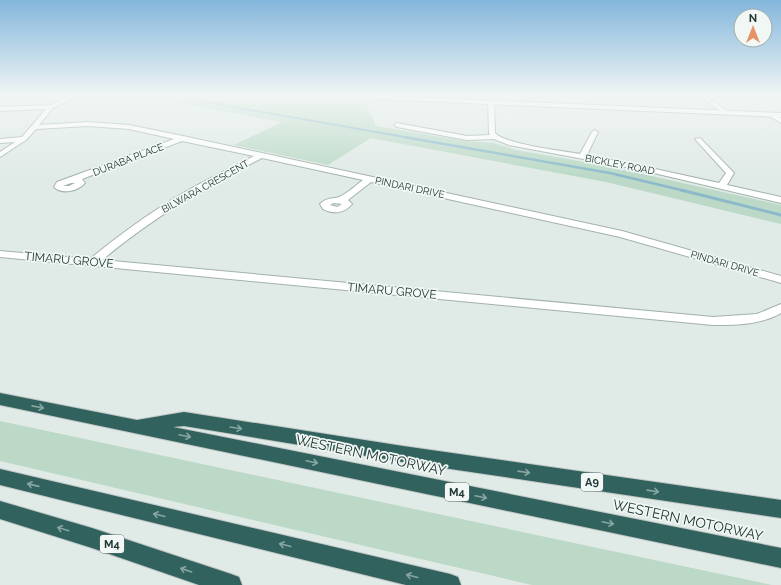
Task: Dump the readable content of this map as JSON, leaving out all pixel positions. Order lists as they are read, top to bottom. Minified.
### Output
{"streets":{"highway":["WESTERN MOTORWAY","A9","M4"],"street":["DURABA PLACE","BICKLEY ROAD","BILWARA CRESCENT","PINDARI DRIVE","TIMARU GROVE"]},"crossings":[["DURABA PLACE","PINDARI DRIVE"],["BILWARA CRESCENT","PINDARI DRIVE"],["BILWARA CRESCENT","TIMARU GROVE"],["WESTERN MOTORWAY","A9"]],"north":"top"}
